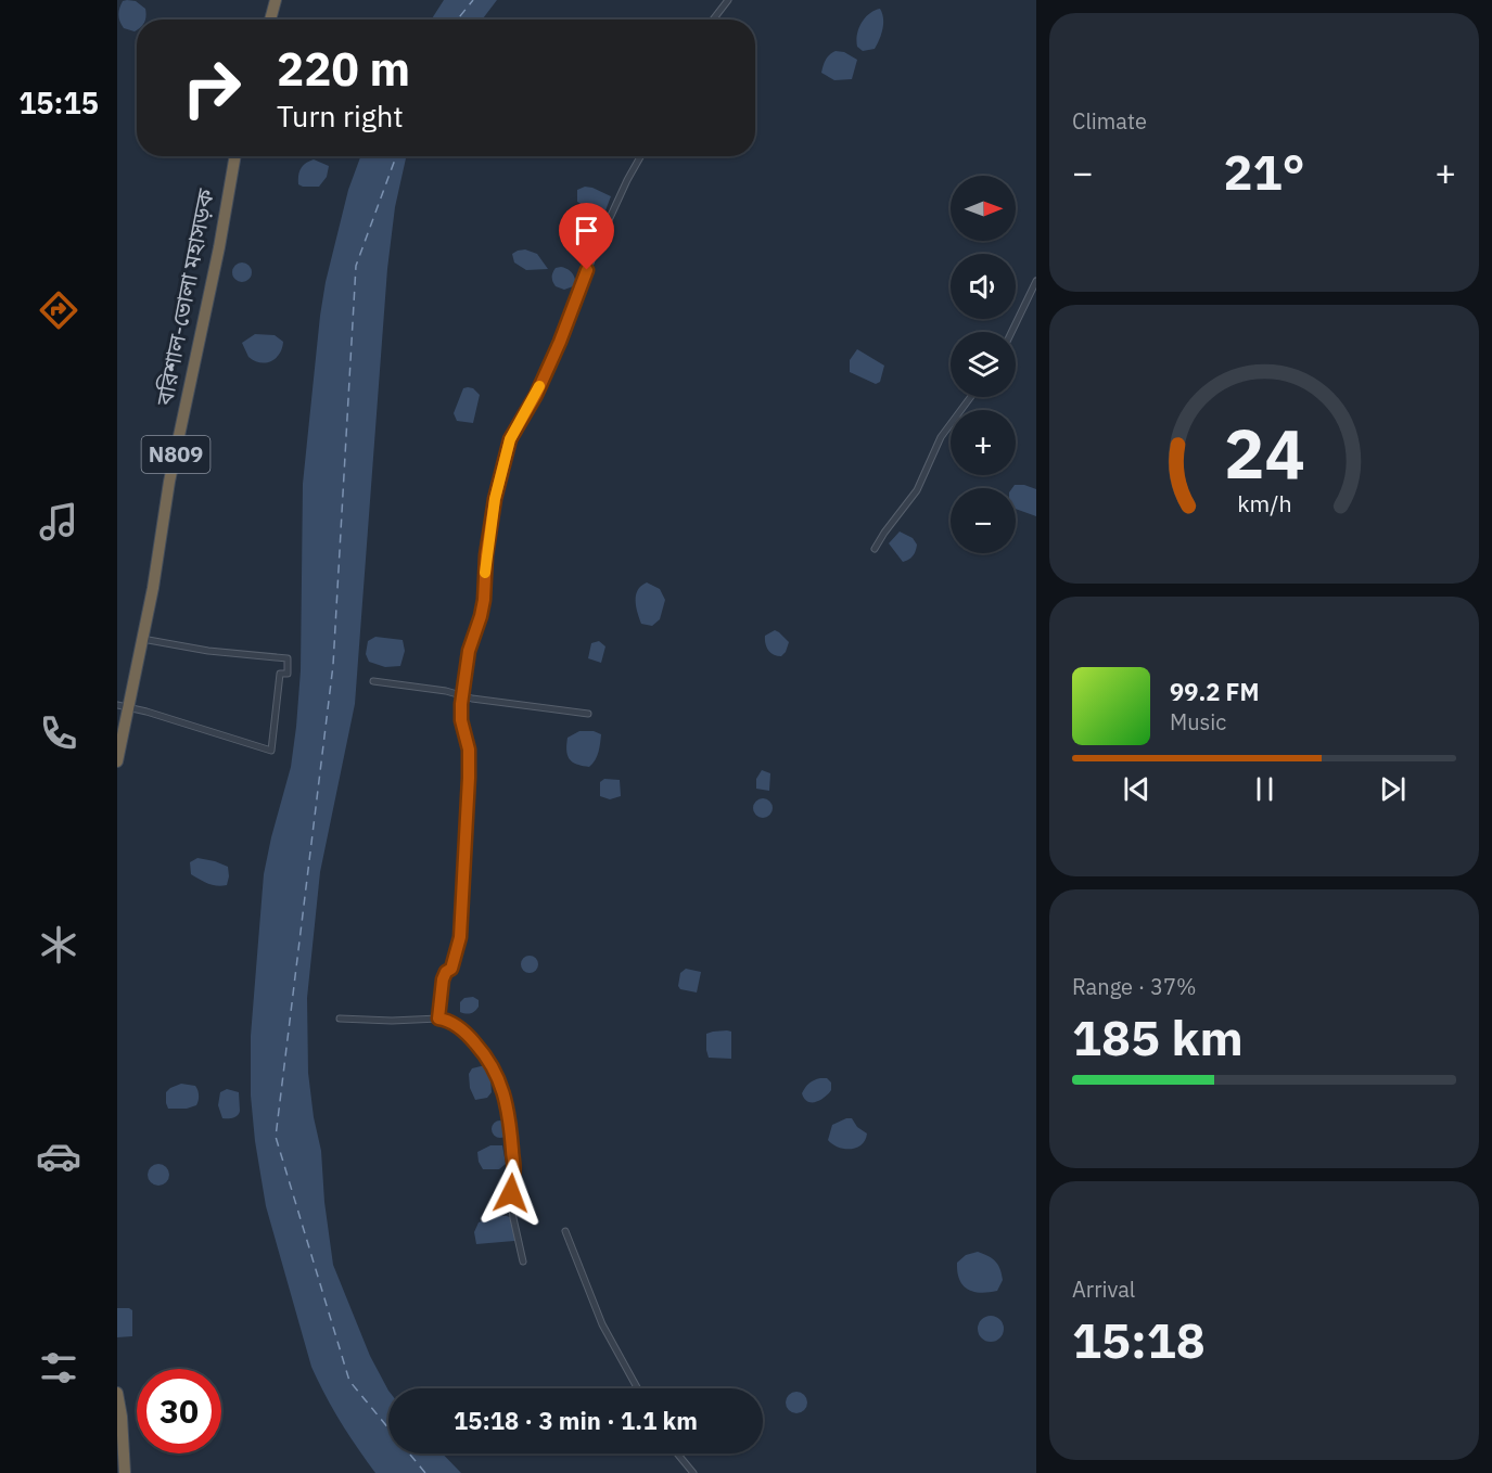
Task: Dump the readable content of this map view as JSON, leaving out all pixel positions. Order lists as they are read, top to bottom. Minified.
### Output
{"streets":{"highway":["বরিশাল-ভোলা মহাসড়ক","N809"]},"north":"right","page":{"tabs":"15:15","tile":["Climate",["Range · 37%","185 km"],["Arrival","15:18"]],"turn":["220 m","Turn right"],"heat":["−","21°","+"],"map_buttons":["+","−"],"song":["99.2 FM","Music"],"limit":"30","trip":"15:18 · 3 min · 1.1 km","gauge":["24","km/h"]}}
